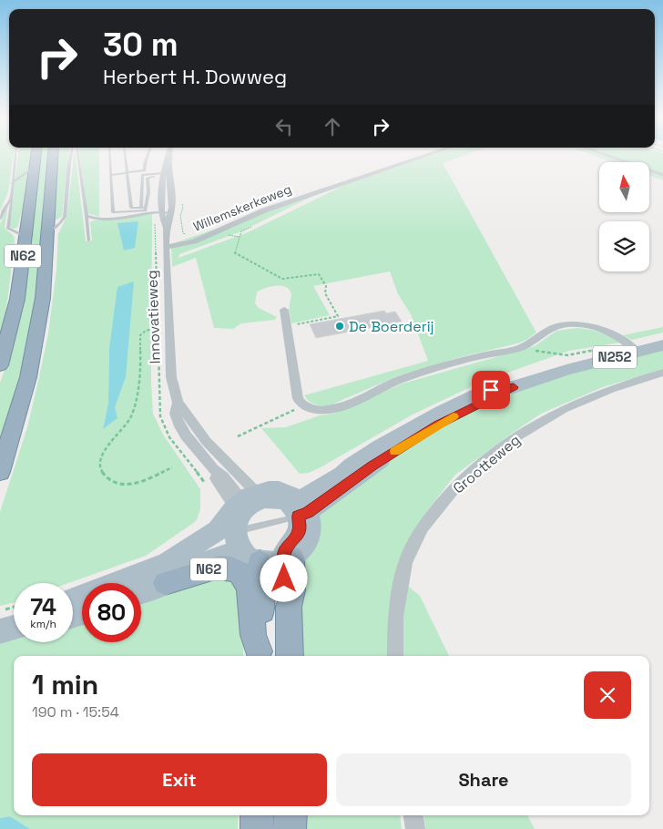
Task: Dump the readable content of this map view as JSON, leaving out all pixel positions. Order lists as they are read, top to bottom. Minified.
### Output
{"streets":{"highway":["N62"],"main road":["N252"],"street":["Willemskerkeweg","Innovatieweg","Grootteweg"]},"crossings":[["Willemskerkeweg","Innovatieweg"],["N62","Innovatieweg"],["N62","N252"],["Innovatieweg","N252"]],"places":["De Boerderij"],"north":"top","page":{"turn":["30 m","Herbert H. Dowweg"],"speed":"74 km/h","limit":"80","heading":["1 min","190 m · 15:54"],"buttons":["Exit","Share"]}}
